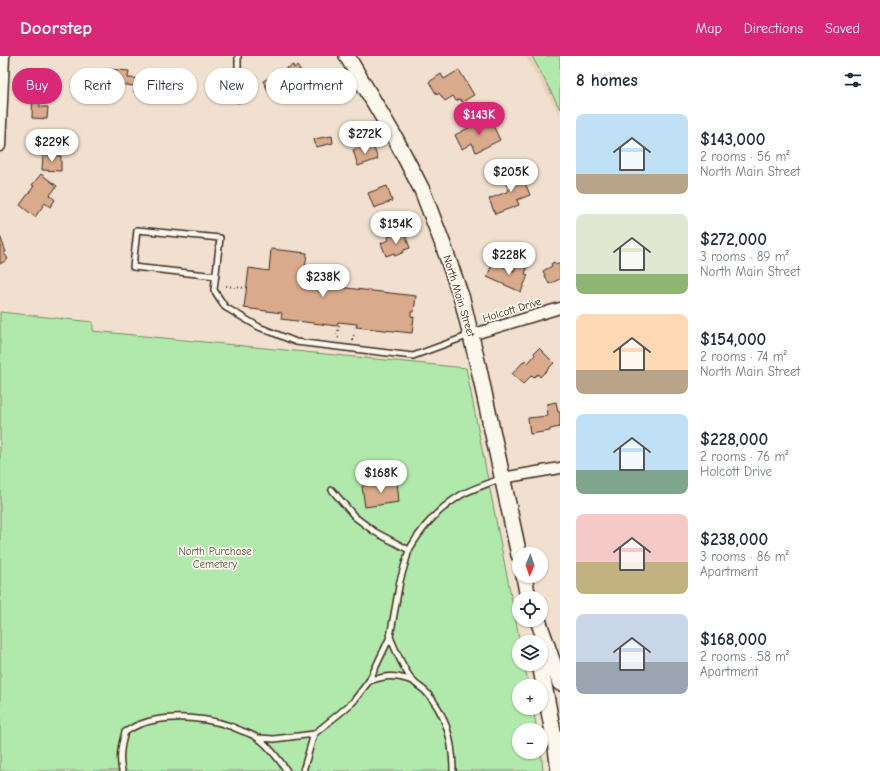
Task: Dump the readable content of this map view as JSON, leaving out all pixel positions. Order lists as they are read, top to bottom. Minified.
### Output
{"streets":{"main road":["North Main Street"],"street":["Holcott Drive"]},"crossings":[["North Main Street","Holcott Drive"]],"parks":["North Purchase Cemetery"],"north":"bottom","page":{"header":"Doorstep","nav":["Map","Directions","Saved"],"heading":"8 homes","chip":["Buy","Rent","Filters","New","Apartment"],"price":["$143K","$272K","$229K","$205K","$154K","$228K","$238K","$168K"],"list":[{"name":"$143,000","note":"2 rooms · 56 m² · North Main Street"},{"name":"$272,000","note":"3 rooms · 89 m² · North Main Street"},{"name":"$154,000","note":"2 rooms · 74 m² · North Main Street"},{"name":"$228,000","note":"2 rooms · 76 m² · Holcott Drive"},{"name":"$238,000","note":"3 rooms · 86 m² · Apartment"},{"name":"$168,000","note":"2 rooms · 58 m² · Apartment"}],"map_buttons":["+","−"]}}
